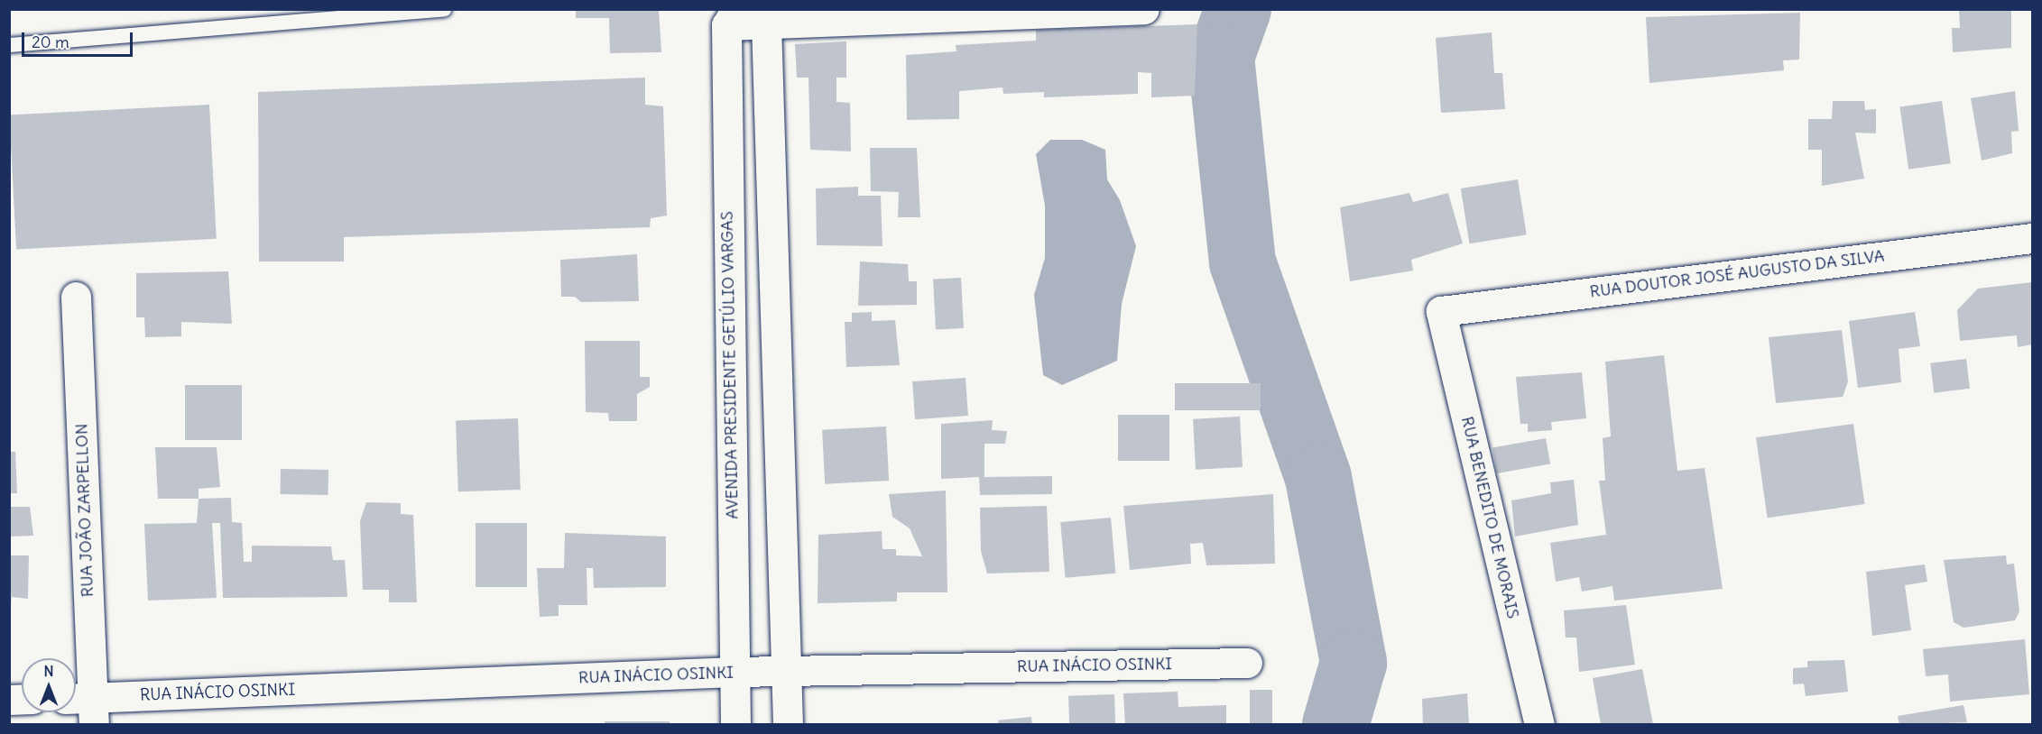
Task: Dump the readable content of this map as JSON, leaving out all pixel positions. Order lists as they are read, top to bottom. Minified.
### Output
{"streets":{"street":["RUA DOUTOR JOSÉ AUGUSTO DA SILVA","AVENIDA PRESIDENTE GETÚLIO VARGAS","RUA JOÃO ZARPELLON","RUA BENEDITO DE MORAIS","RUA INÁCIO OSINKI"]},"crossings":[["RUA DOUTOR JOSÉ AUGUSTO DA SILVA","RUA BENEDITO DE MORAIS"],["AVENIDA PRESIDENTE GETÚLIO VARGAS","RUA INÁCIO OSINKI"],["RUA JOÃO ZARPELLON","RUA INÁCIO OSINKI"]],"scale_bar":"20 m","north":"top"}
